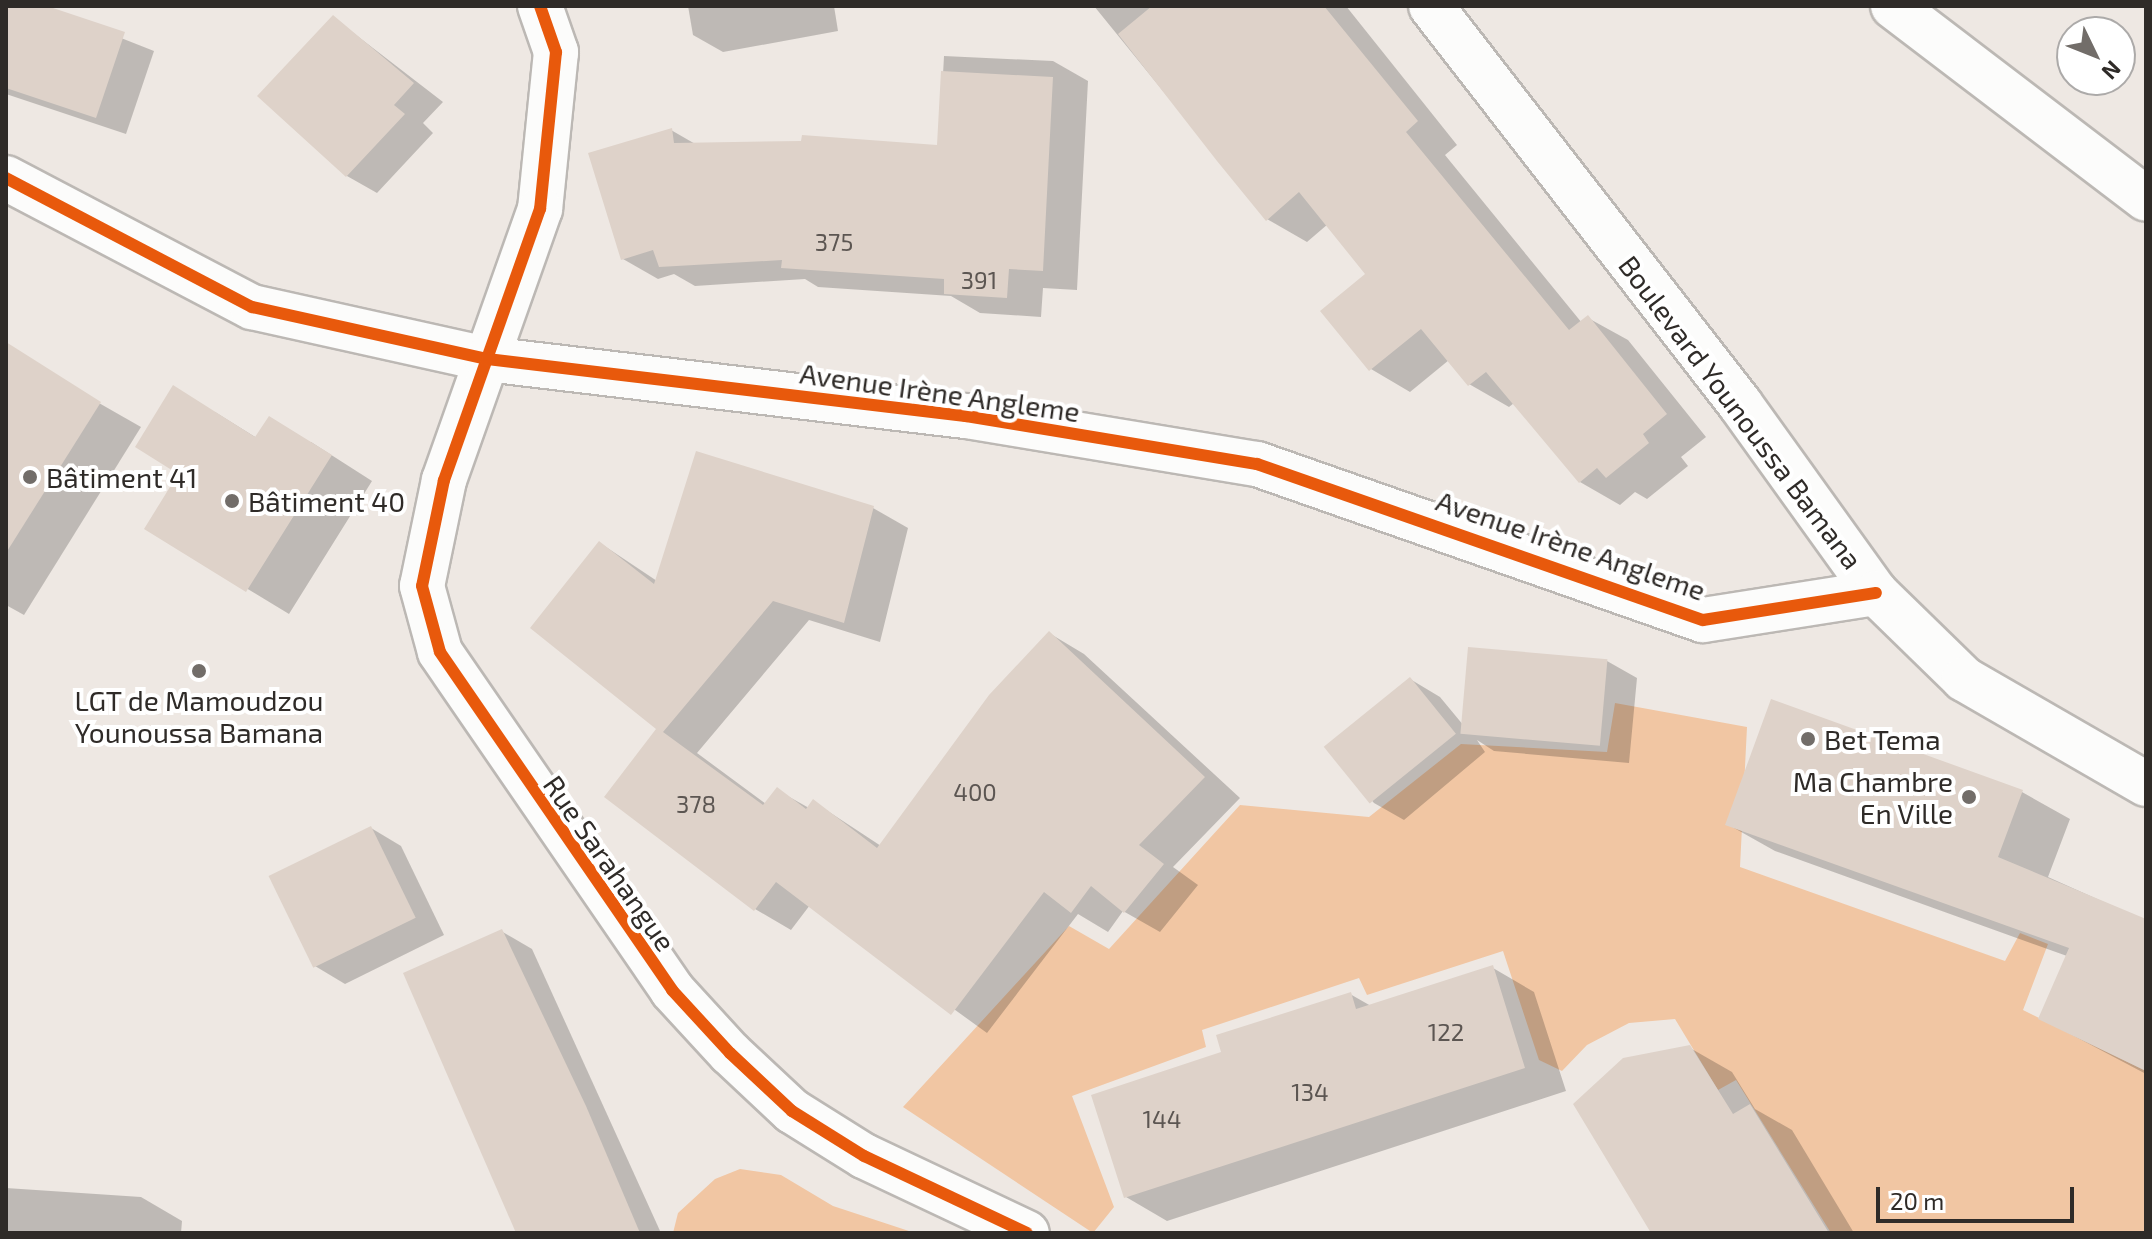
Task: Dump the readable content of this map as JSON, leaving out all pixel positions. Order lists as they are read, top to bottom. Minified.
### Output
{"streets":{"street":["Avenue Irène Angleme","Boulevard Younoussa Bamana","Rue Sarahangue"]},"crossings":[["Avenue Irène Angleme","Boulevard Younoussa Bamana"],["Avenue Irène Angleme","Rue Sarahangue"]],"places":["Bâtiment 41","Bâtiment 40","LGT de Mamoudzou Younoussa Bamana","Bet Tema","Ma Chambre En Ville"],"house_numbers":["375","391","400","378","122","134","144"],"scale_bar":"20 m","north":"bottom right"}
